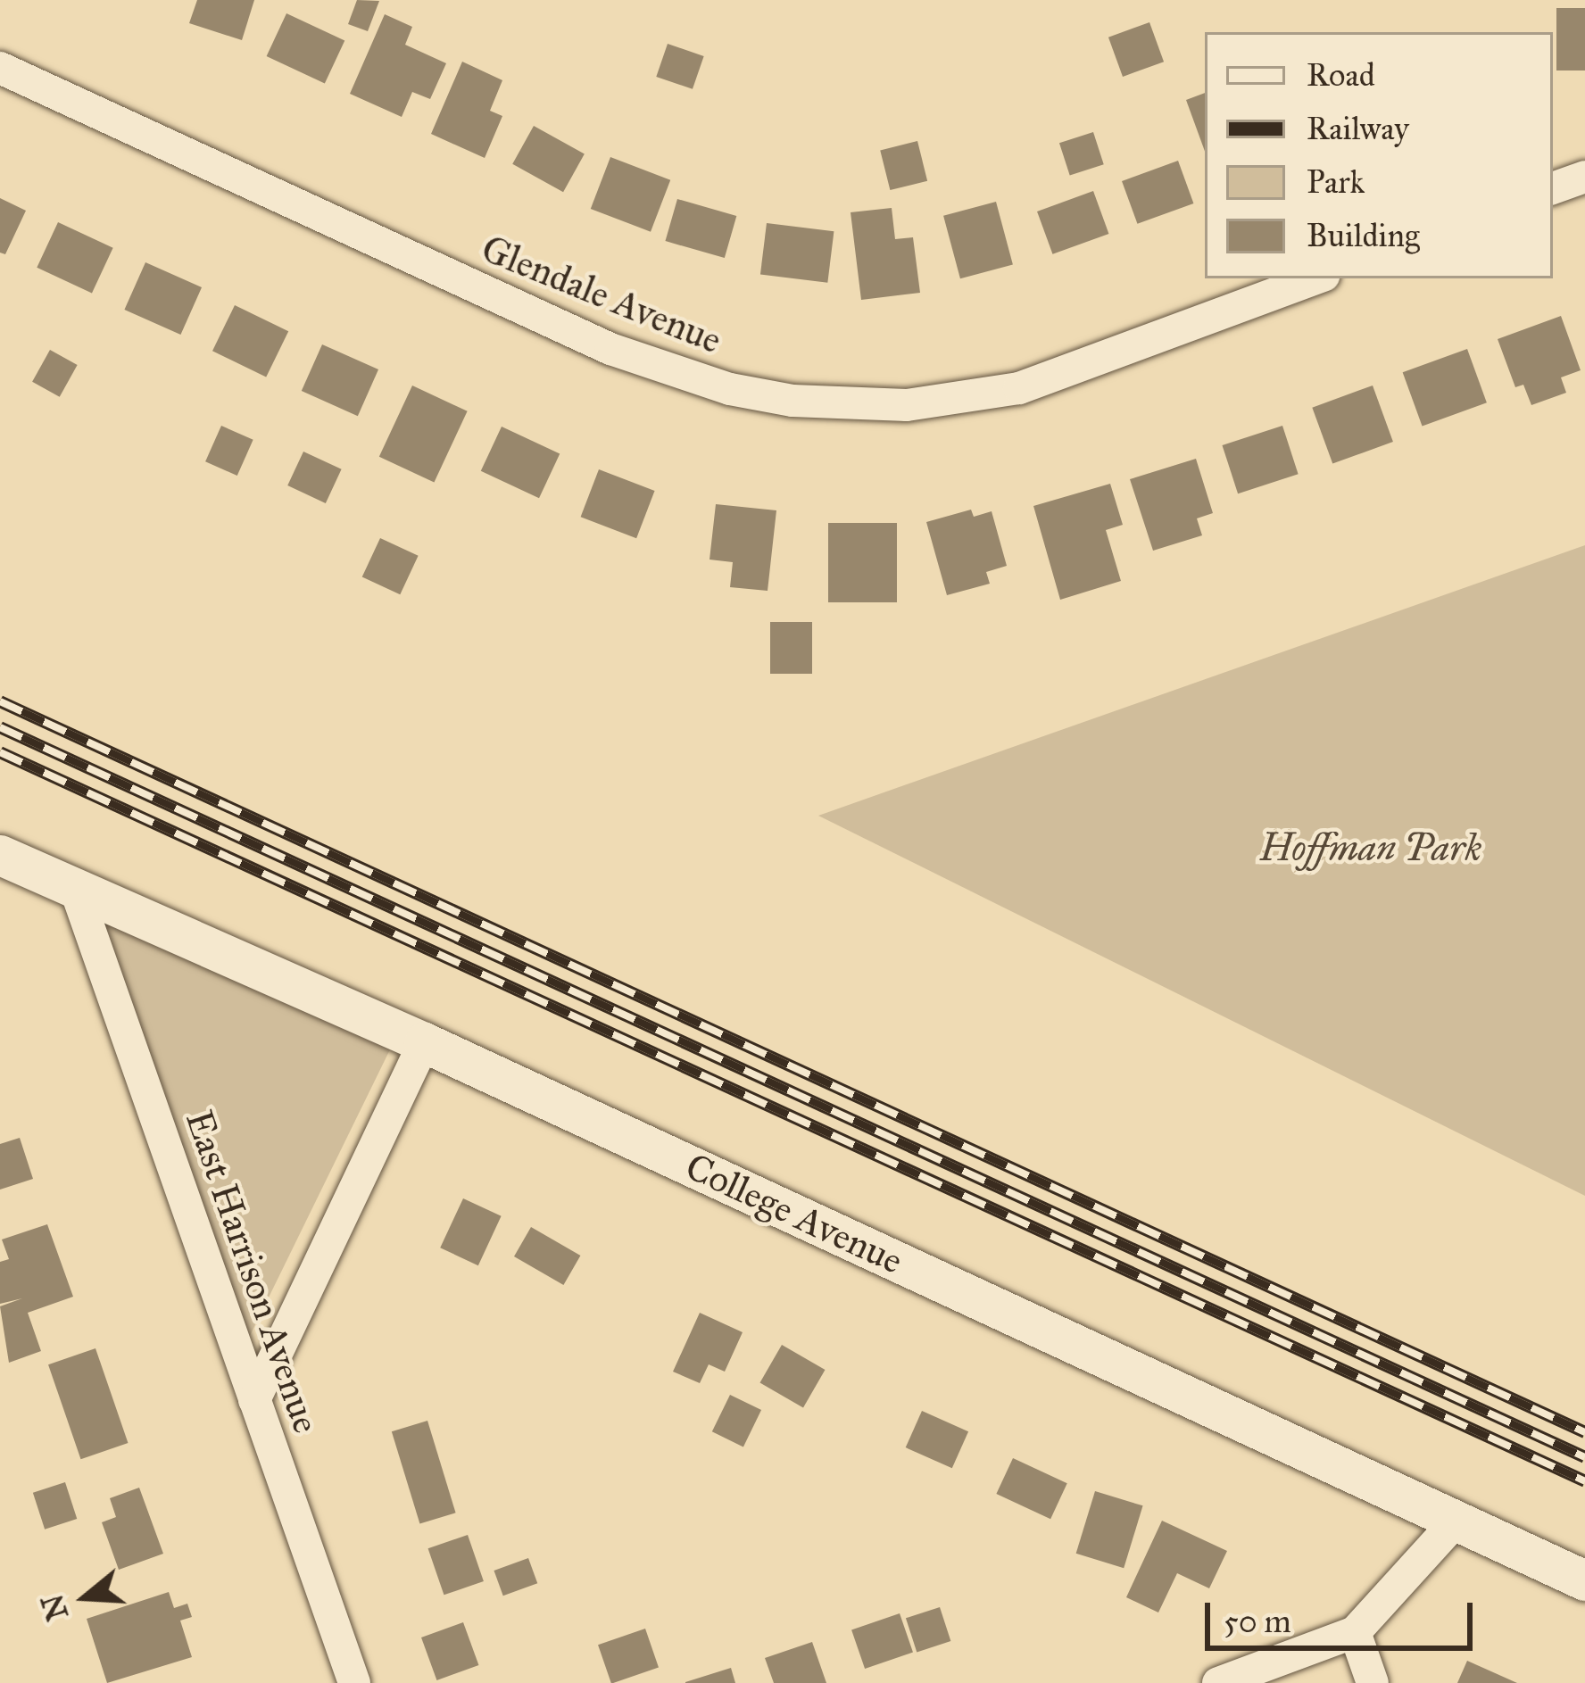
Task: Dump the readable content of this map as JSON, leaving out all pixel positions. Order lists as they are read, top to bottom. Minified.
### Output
{"streets":{"street":["Glendale Avenue","College Avenue","East Harrison Avenue"]},"crossings":[["College Avenue","East Harrison Avenue"]],"parks":["Hoffman Park"],"legend":["Road","Railway","Park","Building"],"scale_bar":"50 m","north":"left"}
